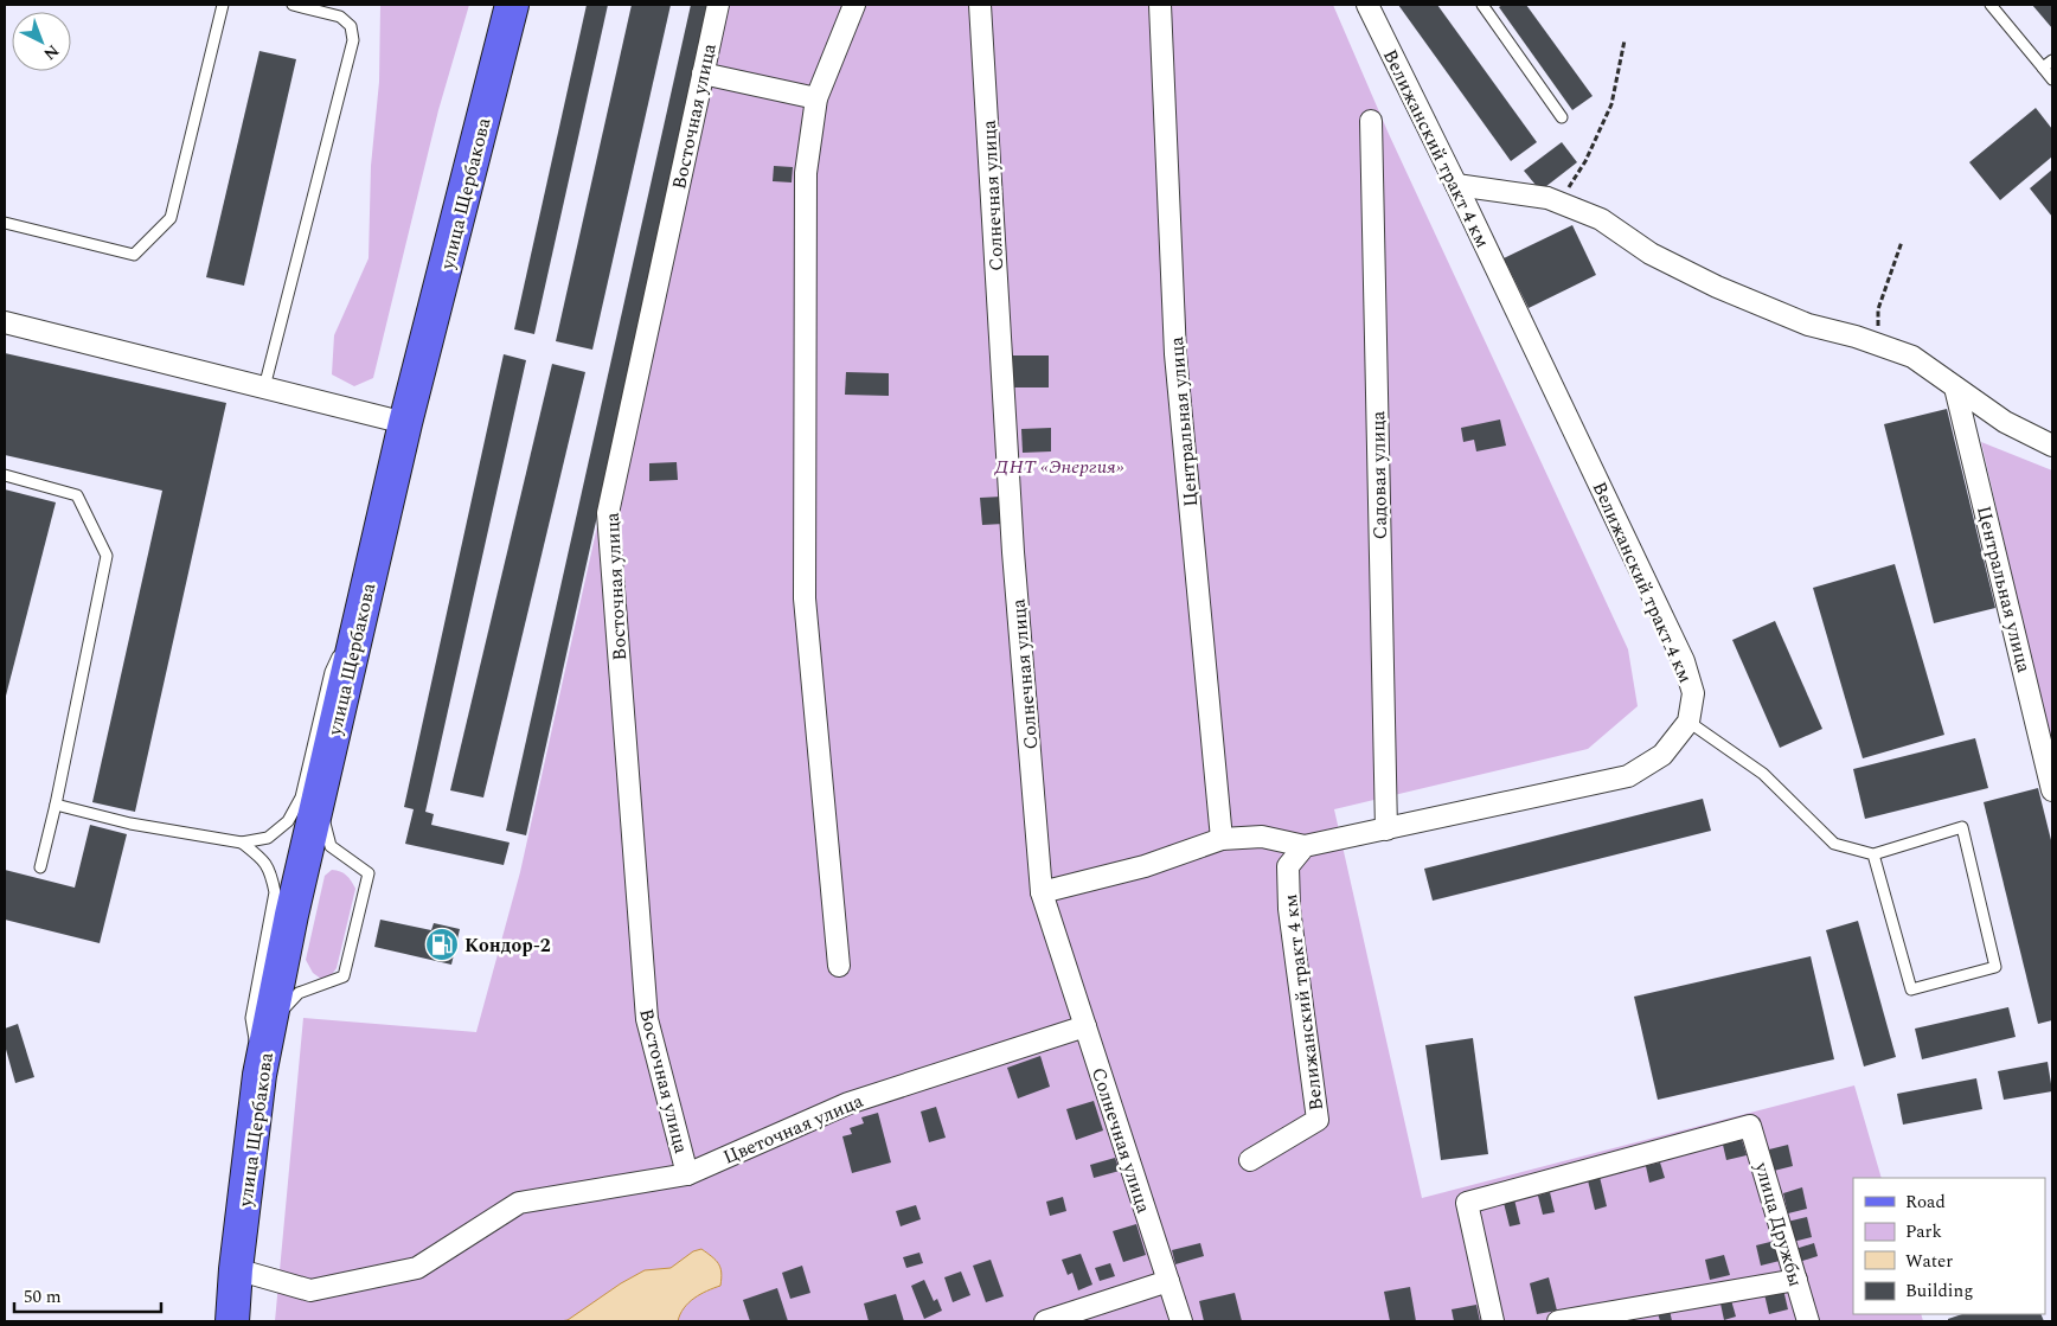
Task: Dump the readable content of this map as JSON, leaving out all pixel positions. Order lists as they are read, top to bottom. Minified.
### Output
{"streets":{"main road":["улица Щербакова"],"street":["Восточная улица","Велижанский тракт 4 км","Солнечная улица","Центральная улица","Садовая улица","Цветочная улица","улица Дружбы"]},"crossings":[["Восточная улица","Цветочная улица"],["Велижанский тракт 4 км","Садовая улица"],["улица Щербакова","Цветочная улица"],["Солнечная улица","Цветочная улица"]],"parks":["ДНТ «Энергия»"],"places":{"fuel station":["Кондор-2"]},"legend":["Road","Park","Water","Building"],"scale_bar":"50 m","north":"bottom right"}
